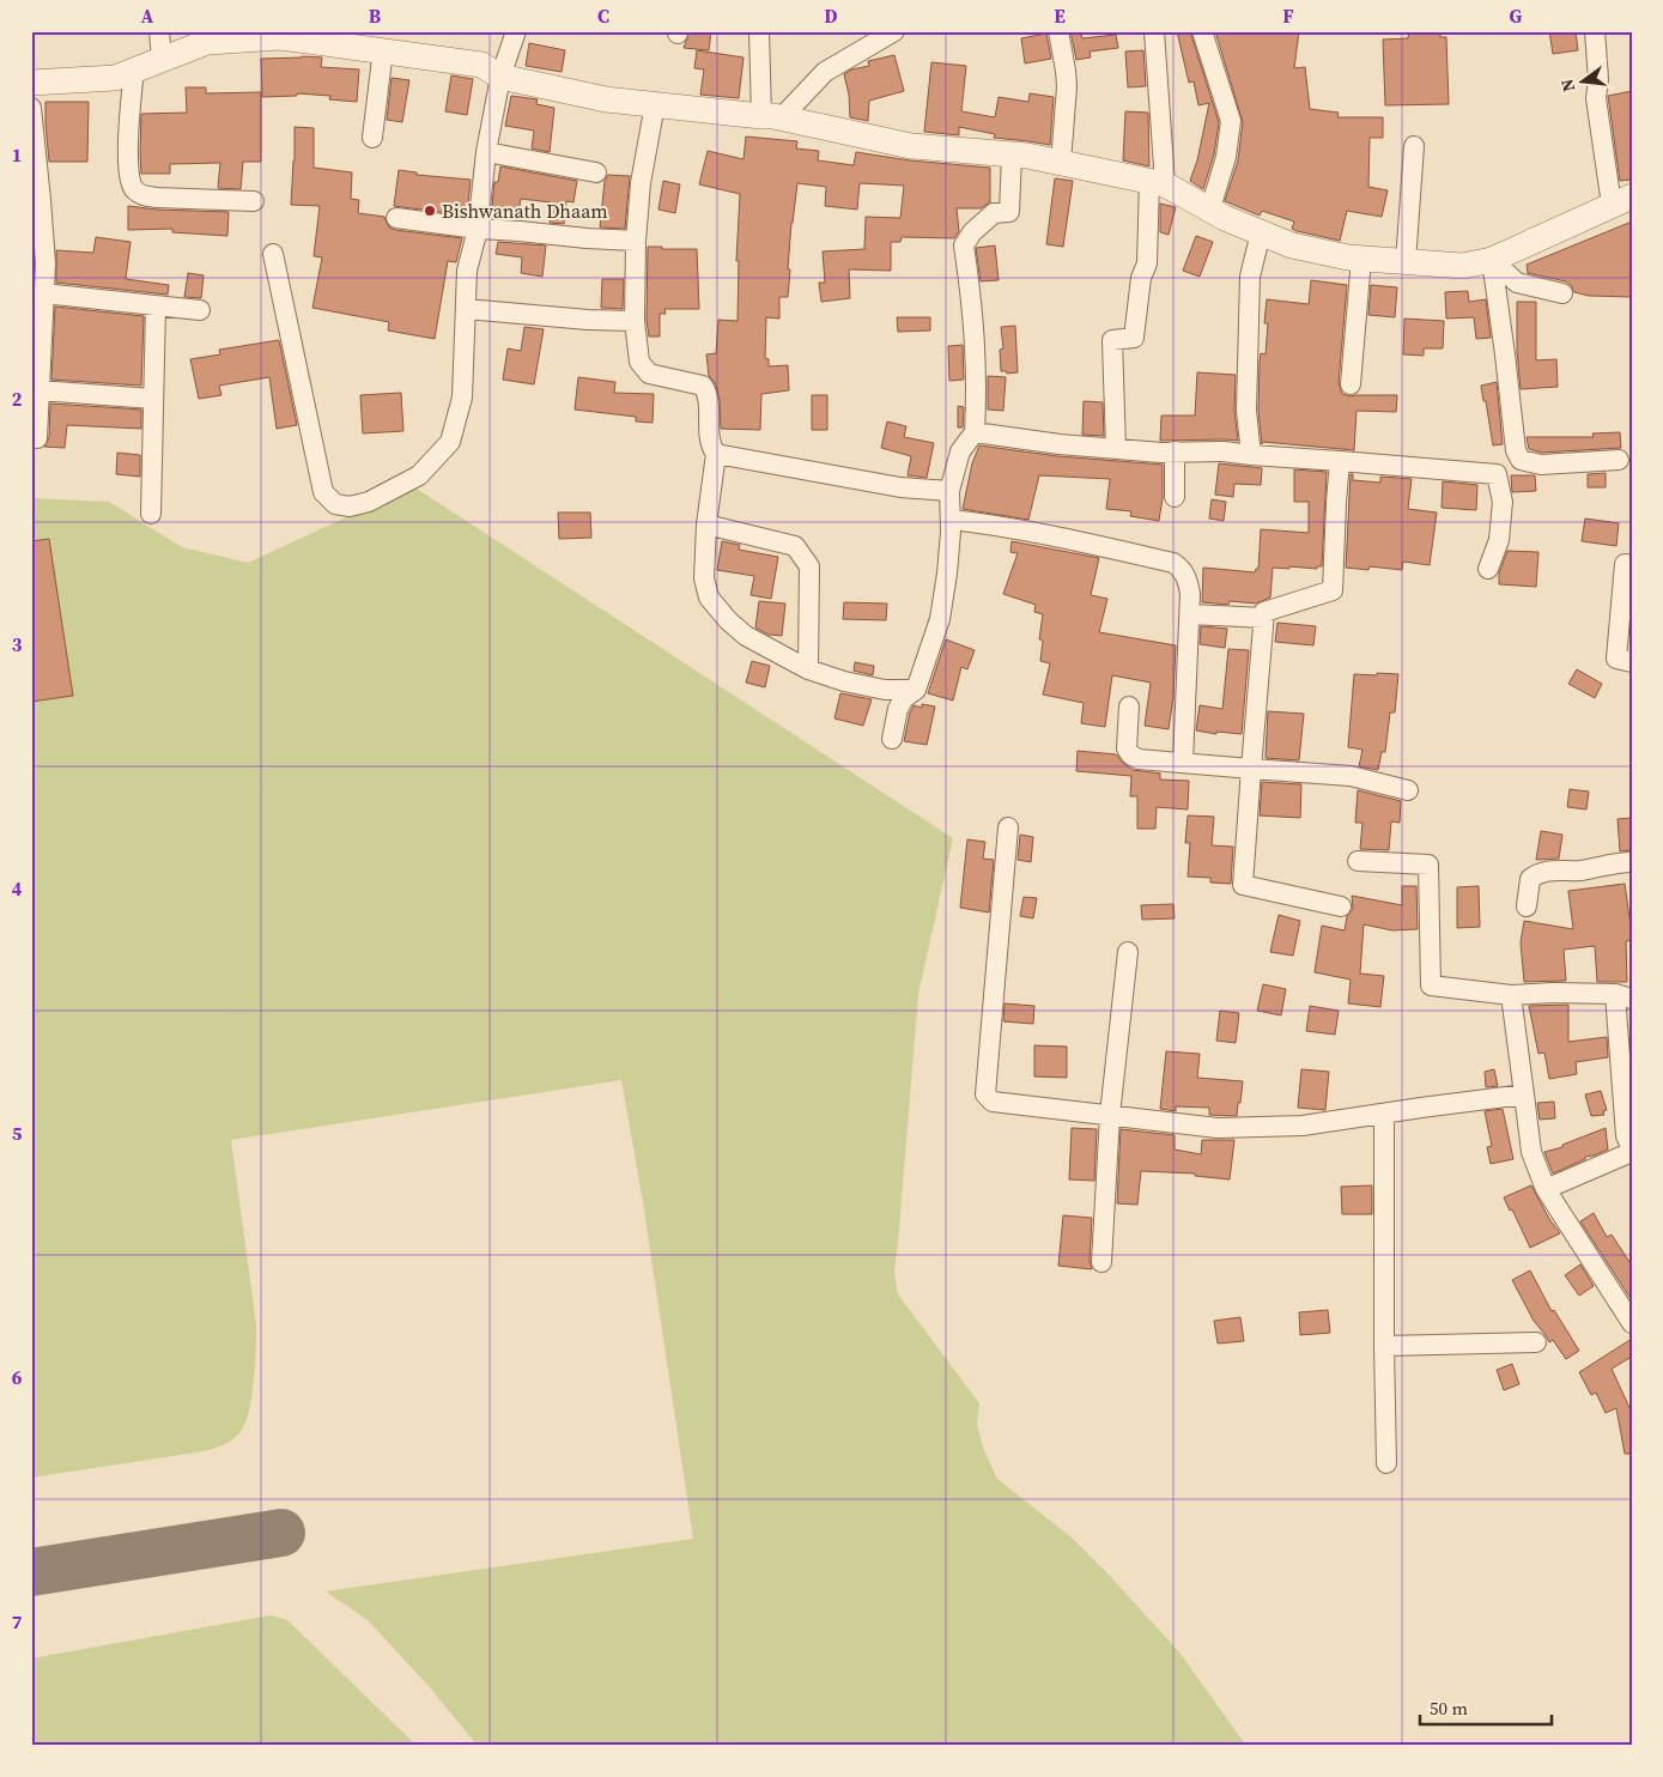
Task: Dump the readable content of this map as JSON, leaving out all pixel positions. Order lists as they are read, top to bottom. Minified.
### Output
{"places":["Bishwanath Dhaam"],"scale_bar":"50 m","north":"left","grid":{"columns":["A","B","C","D","E","F","G"],"rows":["1","2","3","4","5","6","7"]}}
